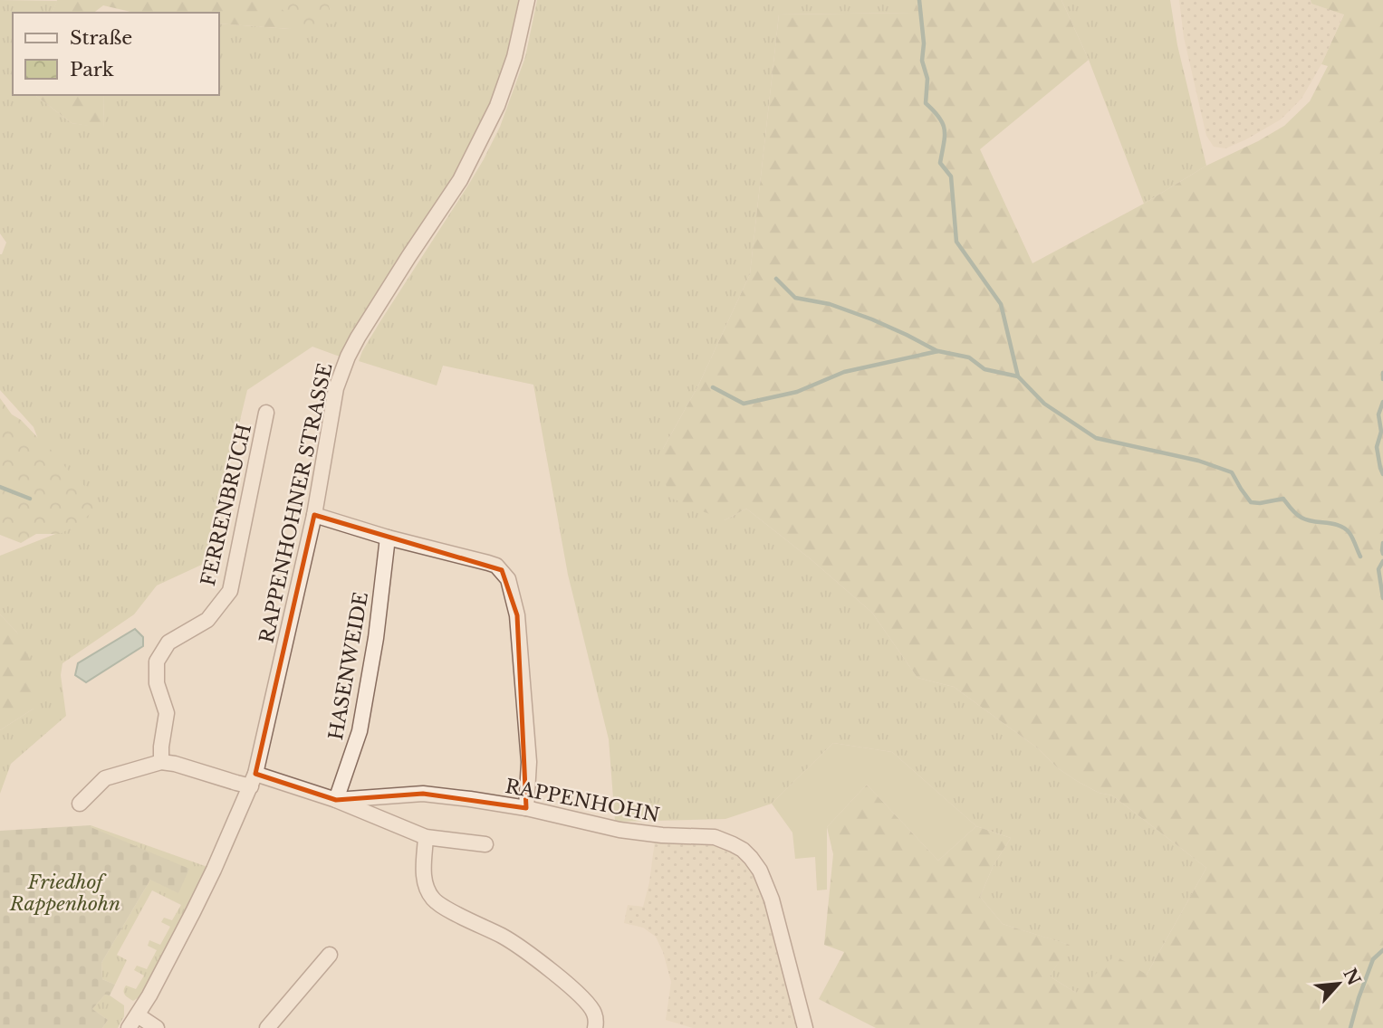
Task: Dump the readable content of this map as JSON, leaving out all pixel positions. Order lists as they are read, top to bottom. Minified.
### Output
{"streets":{"street":["RAPPENHOHNER STRASSE","FERRENBRUCH","HASENWEIDE","RAPPENHOHN"]},"crossings":[["RAPPENHOHNER STRASSE","RAPPENHOHN"],["HASENWEIDE","RAPPENHOHN"]],"parks":["Friedhof Rappenhohn"],"legend":["Straße","Park"],"north":"top right"}
